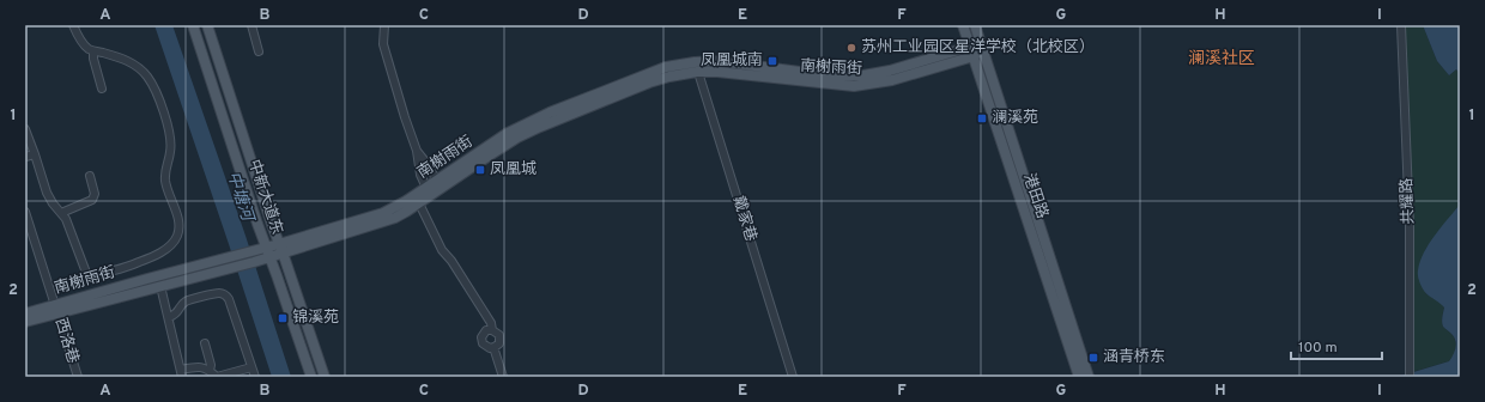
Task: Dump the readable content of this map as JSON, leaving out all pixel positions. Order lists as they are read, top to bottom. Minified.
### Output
{"streets":{"main road":["南榭雨街","港田路","中新大道东"],"street":["共耀路","戴家巷","西洛巷"]},"crossings":[["南榭雨街","港田路"],["南榭雨街","中新大道东"],["南榭雨街","戴家巷"],["南榭雨街","西洛巷"]],"districts":["澜溪社区"],"water":["中塘河"],"places":{"other":["苏州工业园区星洋学校（北校区）"],"transit":["凤凰城南","澜溪苑","凤凰城","锦溪苑","涵青桥东"]},"scale_bar":"100 m","grid":{"columns":["A","B","C","D","E","F","G","H","I"],"rows":["1","2"]}}
